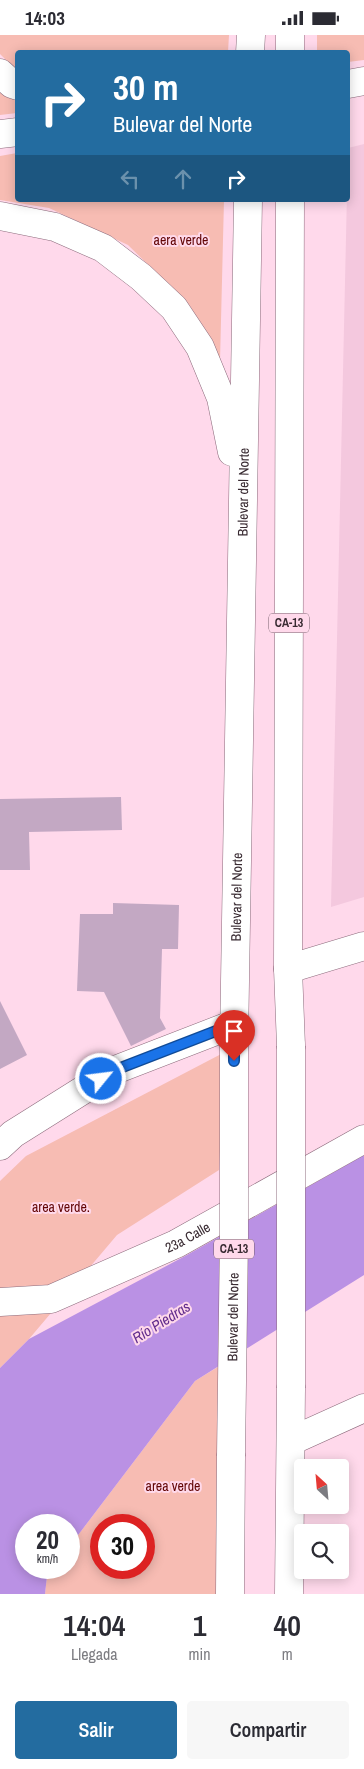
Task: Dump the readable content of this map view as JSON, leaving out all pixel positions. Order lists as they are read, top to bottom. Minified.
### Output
{"streets":{"main road":["Bulevar del Norte","CA-13","23a Calle"]},"water":["Río Piedras"],"parks":["aera verde","area verde.","area verde"],"north":"top left","page":{"status":"14:03","turn":["30 m","Bulevar del Norte"],"speed":"20 km/h","limit":"30","eta":["14:04","Llegada","1","min","40","m"],"buttons":["Salir","Compartir"]}}
